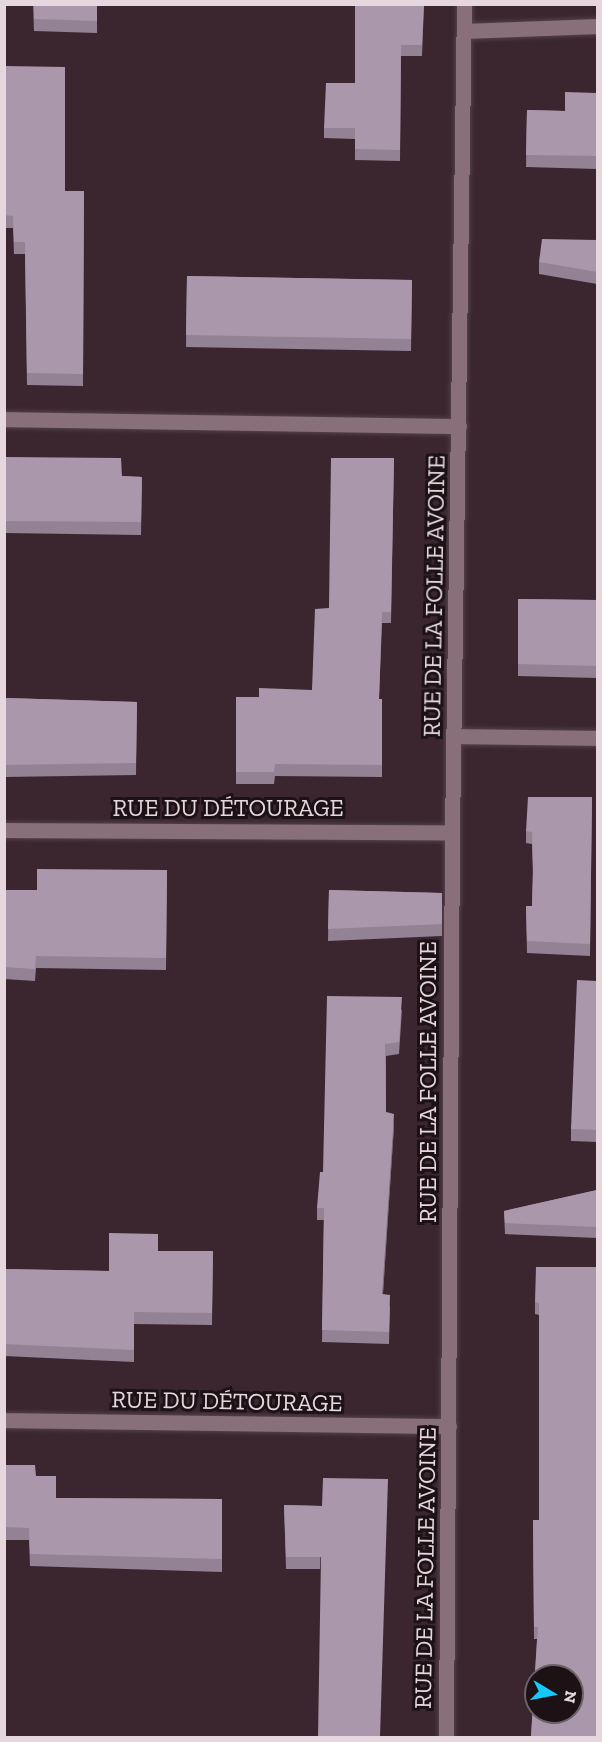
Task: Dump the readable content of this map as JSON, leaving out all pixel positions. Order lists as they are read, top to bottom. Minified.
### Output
{"streets":{"street":["RUE DE LA FOLLE AVOINE","RUE DU DÉTOURAGE"]},"crossings":[["RUE DE LA FOLLE AVOINE","RUE DU DÉTOURAGE"]],"north":"right"}
